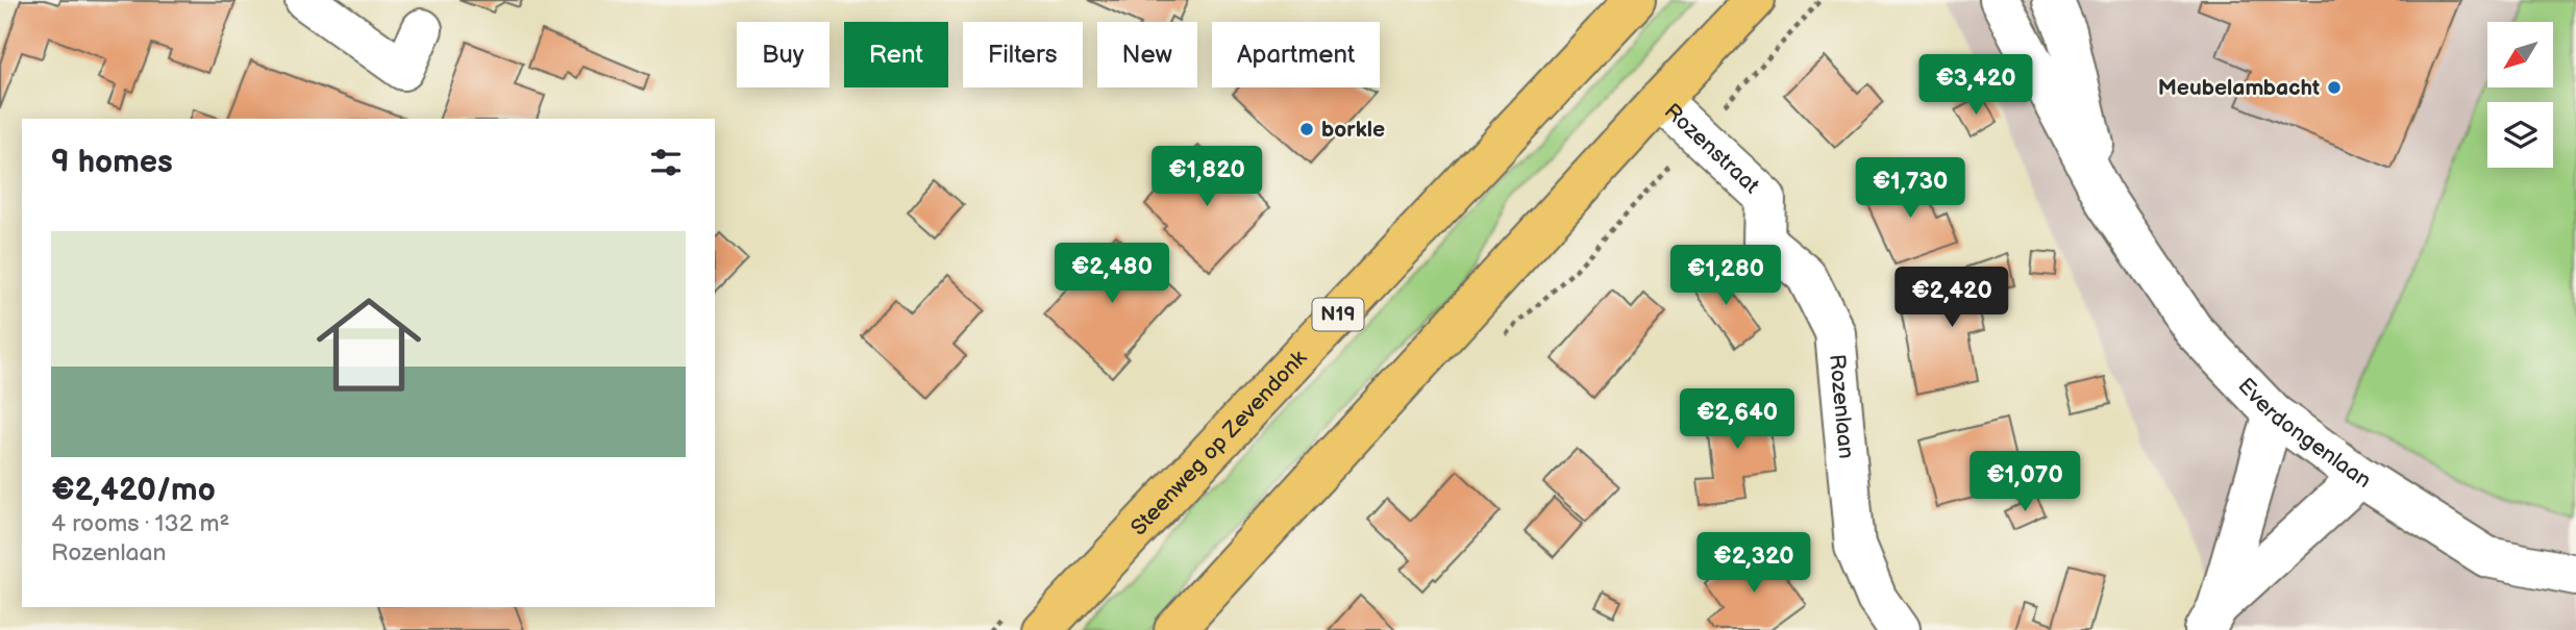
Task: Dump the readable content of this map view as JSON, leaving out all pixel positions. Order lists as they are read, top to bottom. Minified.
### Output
{"streets":{"main road":["N19","Steenweg op Zevendonk"],"street":["Rozenstraat","Rozenlaan","Everdongenlaan"]},"crossings":[["Rozenstraat","Rozenlaan"]],"places":["Meubelambacht","borkle"],"north":"bottom left","page":{"chip":["Buy","Rent","Filters","New","Apartment"],"price":["€3,420","€1,820","€1,730","€2,480","€1,280","€2,420","€2,640","€1,070","€2,320"],"heading":"9 homes","list":[{"name":"€2,420/mo","note":"4 rooms · 132 m² · Rozenlaan"}]}}
